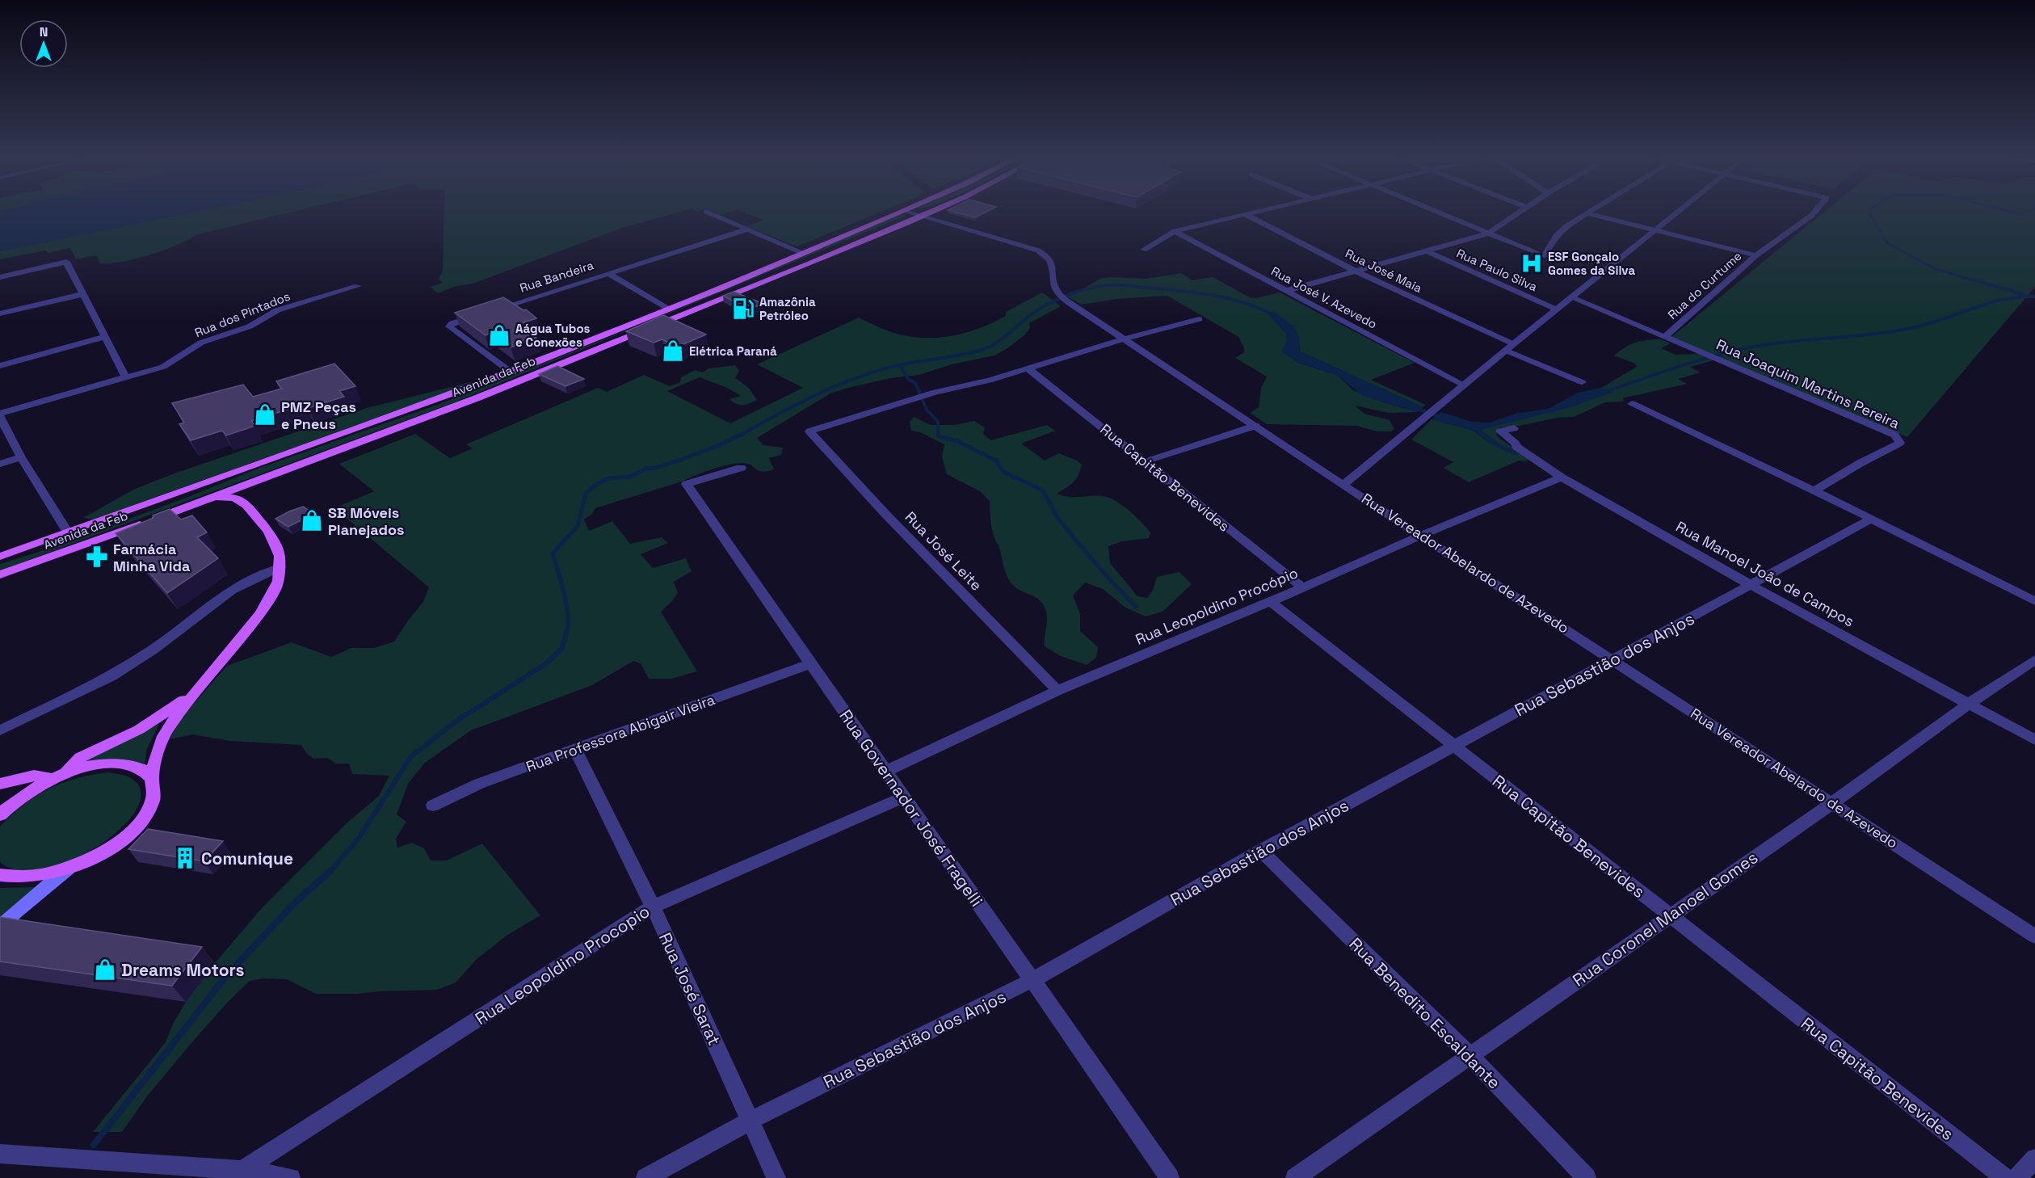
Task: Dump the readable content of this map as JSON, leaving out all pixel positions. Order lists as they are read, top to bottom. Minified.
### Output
{"streets":{"main road":["Avenida da Feb"],"street":["Rua Paulo Silva","Rua José Maia","Rua Bandeira","Rua do Curtume","Rua José V. Azevedo","Rua dos Pintados","Rua Joaquim Martins Pereira","Rua Capitão Benevides","Rua José Leite","Rua Vereador Abelardo de Azevedo","Rua Manoel João de Campos","Rua Leopoldino Procópio","Rua Sebastião dos Anjos","Rua Professora Abigair Vieira","Rua Governador José Fragelli","Rua Coronel Manoel Gomes","Rua Leopoldino Procopio","Rua José Sarat","Rua Benedito Escaldante"]},"crossings":[["Rua do Curtume","Rua Joaquim Martins Pereira"],["Avenida da Feb","Rua Vereador Abelardo de Azevedo"],["Rua Capitão Benevides","Rua José Leite"],["Rua Capitão Benevides","Rua Leopoldino Procópio"],["Rua Capitão Benevides","Rua Sebastião dos Anjos"],["Rua Capitão Benevides","Rua Coronel Manoel Gomes"],["Rua José Leite","Rua Leopoldino Procópio"],["Rua Vereador Abelardo de Azevedo","Rua Leopoldino Procópio"],["Rua Vereador Abelardo de Azevedo","Rua Sebastião dos Anjos"],["Rua Vereador Abelardo de Azevedo","Rua Coronel Manoel Gomes"],["Rua Manoel João de Campos","Rua Leopoldino Procópio"],["Rua Manoel João de Campos","Rua Sebastião dos Anjos"],["Rua Manoel João de Campos","Rua Coronel Manoel Gomes"],["Rua Leopoldino Procópio","Rua Governador José Fragelli"],["Rua Sebastião dos Anjos","Rua Governador José Fragelli"],["Rua Sebastião dos Anjos","Rua José Sarat"],["Rua Sebastião dos Anjos","Rua Benedito Escaldante"],["Rua Professora Abigair Vieira","Rua Governador José Fragelli"],["Rua Professora Abigair Vieira","Rua José Sarat"],["Rua Governador José Fragelli","Rua Leopoldino Procopio"],["Rua Coronel Manoel Gomes","Rua Benedito Escaldante"],["Rua Leopoldino Procopio","Rua José Sarat"]],"places":{"hospital":["ESF Gonçalo Gomes da Silva"],"fuel station":["Amazônia Petróleo"],"shop":["Aágua Tubos e Conexões","Elétrica Paraná","PMZ Peças e Pneus","SB Móveis Planejados","Dreams Motors"],"pharmacy":["Farmácia Minha Vida"],"building":["Comunique"]},"north":"top"}
